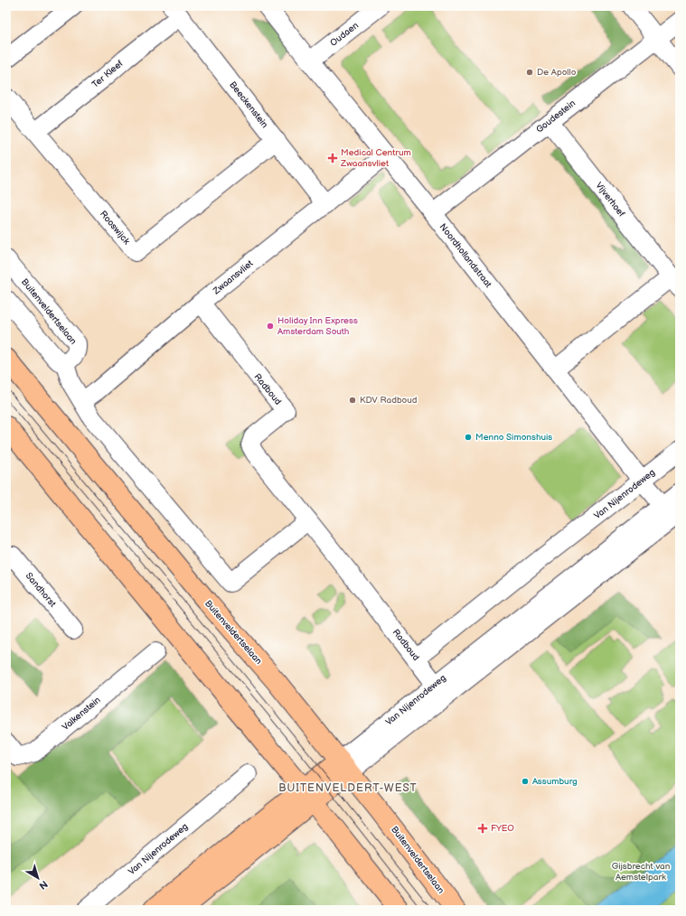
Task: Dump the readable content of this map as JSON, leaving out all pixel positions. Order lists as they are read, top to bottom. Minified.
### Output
{"streets":{"main road":["Buitenveldertselaan","Van Nijenrodeweg"],"street":["Oudaen","Ter Kleef","Beeckenstein","Goudestein","Vijverhoef","Rooswijck","Noordhollandstraat","Zwaansvliet","Radboud","Sandhorst","Valkenstein"]},"crossings":[["Oudaen","Noordhollandstraat"],["Ter Kleef","Beeckenstein"],["Ter Kleef","Rooswijck"],["Beeckenstein","Rooswijck"],["Beeckenstein","Zwaansvliet"],["Goudestein","Vijverhoef"],["Goudestein","Noordhollandstraat"],["Vijverhoef","Noordhollandstraat"],["Noordhollandstraat","Zwaansvliet"],["Noordhollandstraat","Van Nijenrodeweg"],["Zwaansvliet","Radboud"],["Buitenveldertselaan","Van Nijenrodeweg"],["Radboud","Van Nijenrodeweg"]],"districts":["BUITENVELDERT-WEST"],"parks":["Gijsbrecht van Aemstelpark"],"places":{"other":["De Apollo","Holiday Inn Express Amsterdam South","KDV Radboud","Menno Simonshuis","Assumburg"],"health":["Medical Centrum Zwaansvliet","FYEO"]},"north":"bottom right"}
